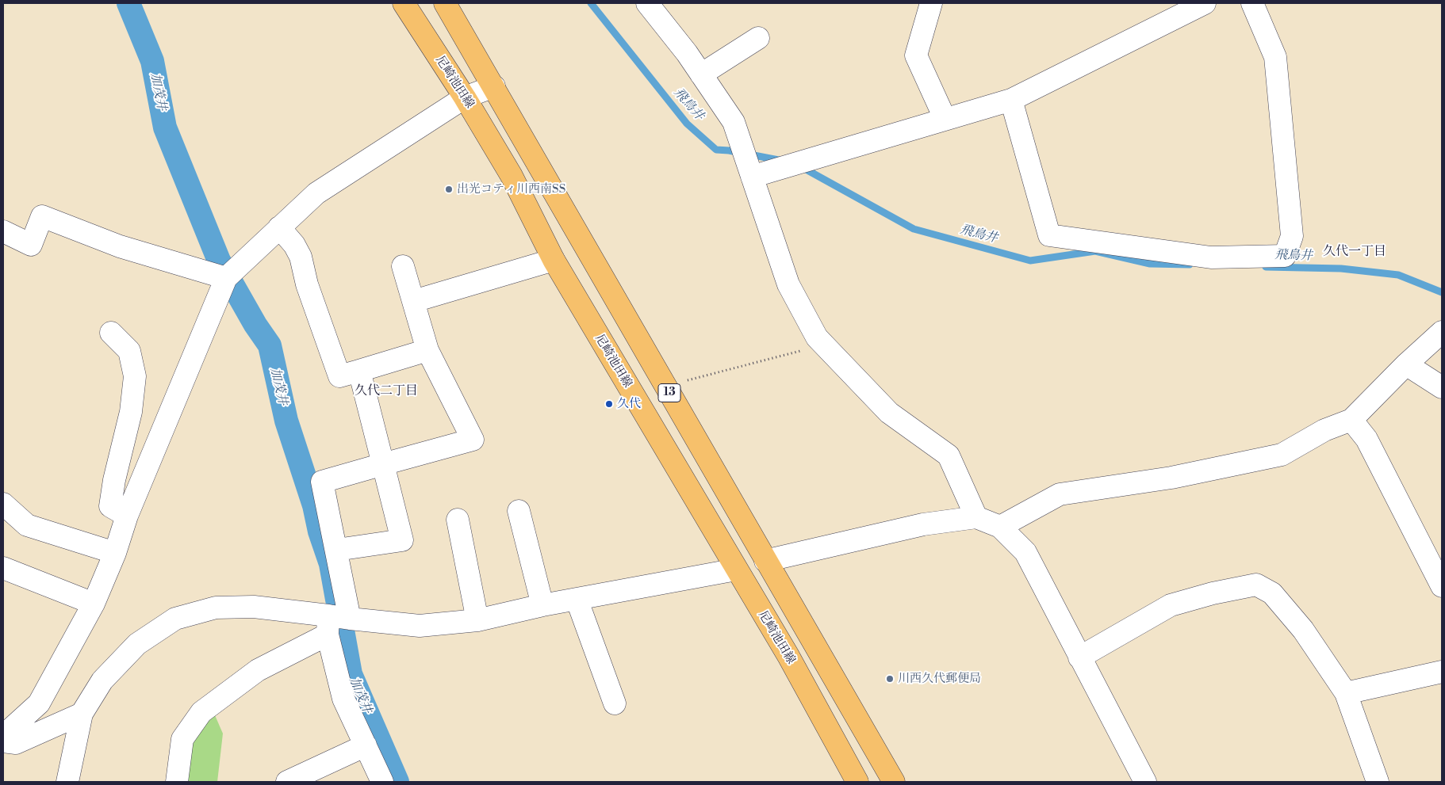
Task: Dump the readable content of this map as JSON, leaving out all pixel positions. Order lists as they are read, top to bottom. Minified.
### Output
{"streets":{"main road":["尼崎池田線","13"]},"districts":["久代一丁目","久代二丁目"],"water":["加茂井","飛鳥井"],"places":["出光コティ川西南SS","久代","川西久代郵便局"]}
